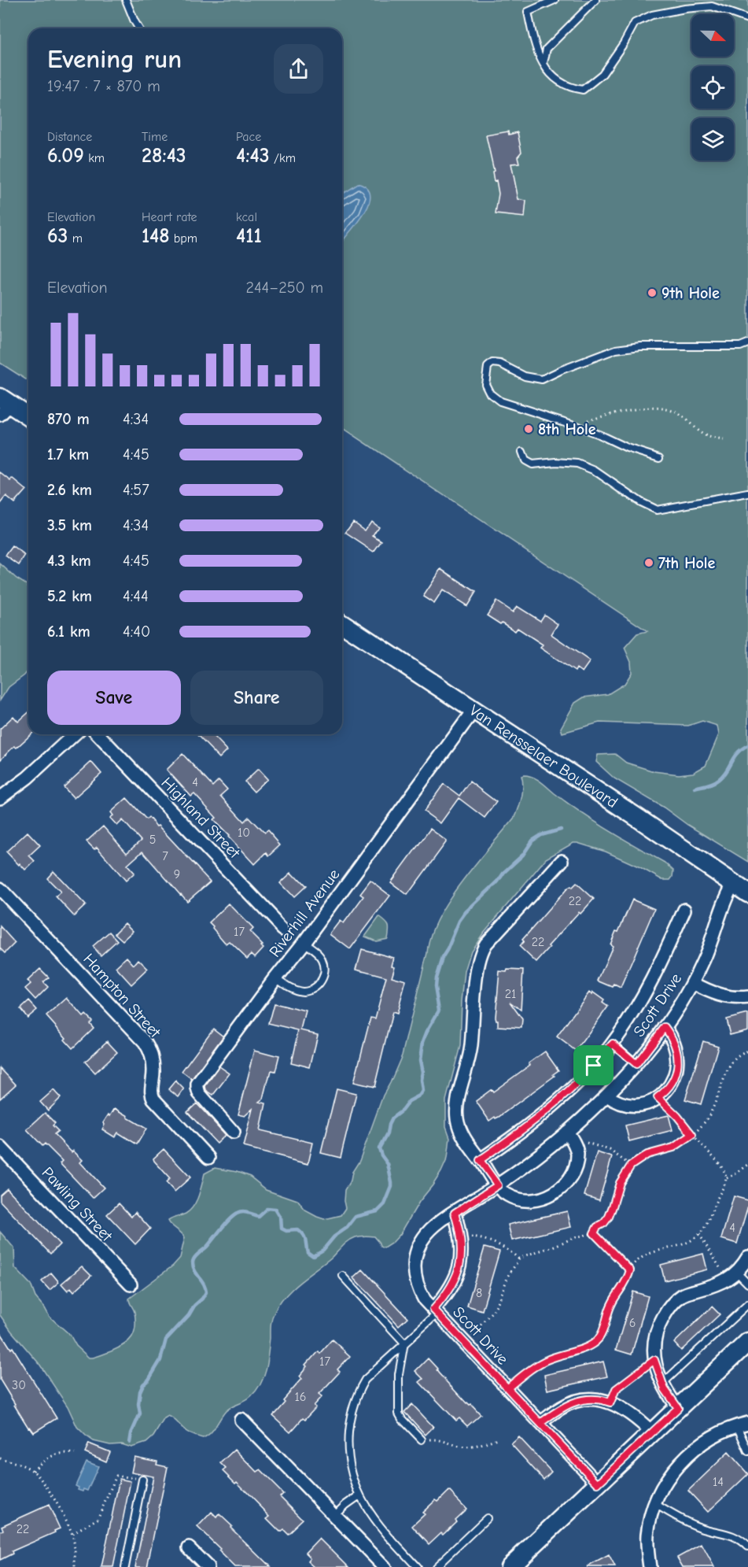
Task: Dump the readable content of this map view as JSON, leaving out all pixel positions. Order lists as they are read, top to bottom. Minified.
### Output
{"streets":{"main road":["Van Rensselaer Boulevard"],"street":["Highland Street","Riverhill Avenue","Hampton Street","Scott Drive","Pawling Street"]},"crossings":[["Van Rensselaer Boulevard","Riverhill Avenue"],["Van Rensselaer Boulevard","Scott Drive"]],"places":["9th Hole","8th Hole","7th Hole"],"house_numbers":["4","10","5","7","9","22","17","22","21","4","8","6","17","30","16","14","22"],"north":"right","page":{"heading":["Evening run","19:47 · 7 × 870 m"],"stats":[["Distance","6.09 km"],["Time","28:43"],["Pace","4:43 /km"],["Elevation","63 m"],["Heart rate","148 bpm"],["kcal","411"]],"chart":["Elevation","244–250 m"],"list":[{"name":"870 m","note":"4:34"},{"name":"1.7 km","note":"4:45"},{"name":"2.6 km","note":"4:57"},{"name":"3.5 km","note":"4:34"},{"name":"4.3 km","note":"4:45"},{"name":"5.2 km","note":"4:44"},{"name":"6.1 km","note":"4:40"}],"buttons":["Save","Share"]}}
